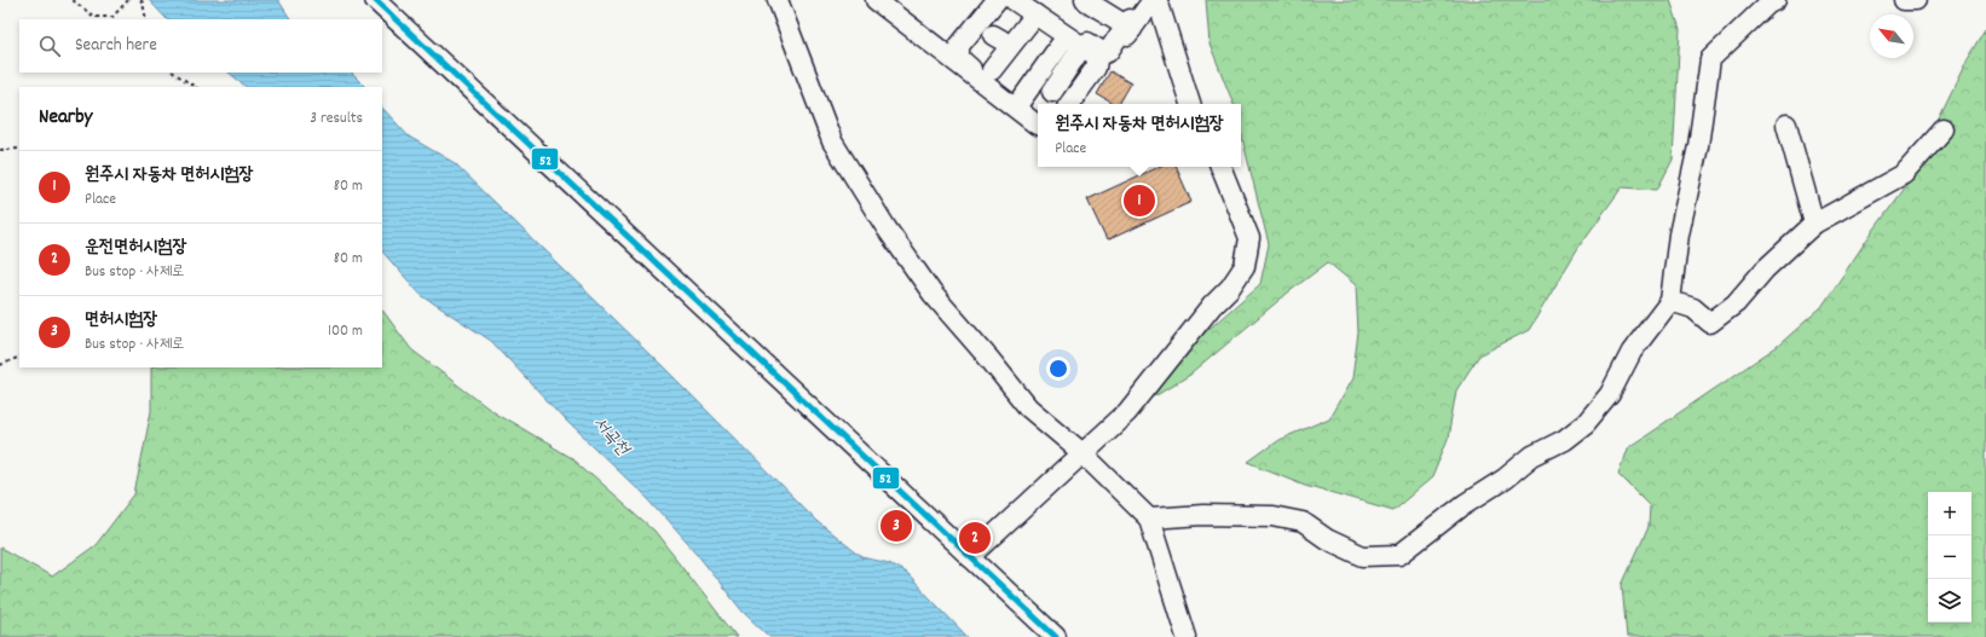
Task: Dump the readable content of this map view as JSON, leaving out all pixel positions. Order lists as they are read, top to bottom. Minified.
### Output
{"water":["서곡천"],"lines":["transit line 52"],"north":"top left","page":{"search":"Search here","heading":["Nearby","3 results"],"popup":["원주시 자동차 면허시험장","Place"],"list":[{"mark":"1","name":"원주시 자동차 면허시험장","note":"Place","value":"80 m"},{"mark":"2","name":"운전면허시험장","note":"Bus stop · 사제로","value":"80 m"},{"mark":"3","name":"면허시험장","note":"Bus stop · 사제로","value":"100 m"}],"pins":["1","3","2"],"map_buttons":["+","−"]}}
